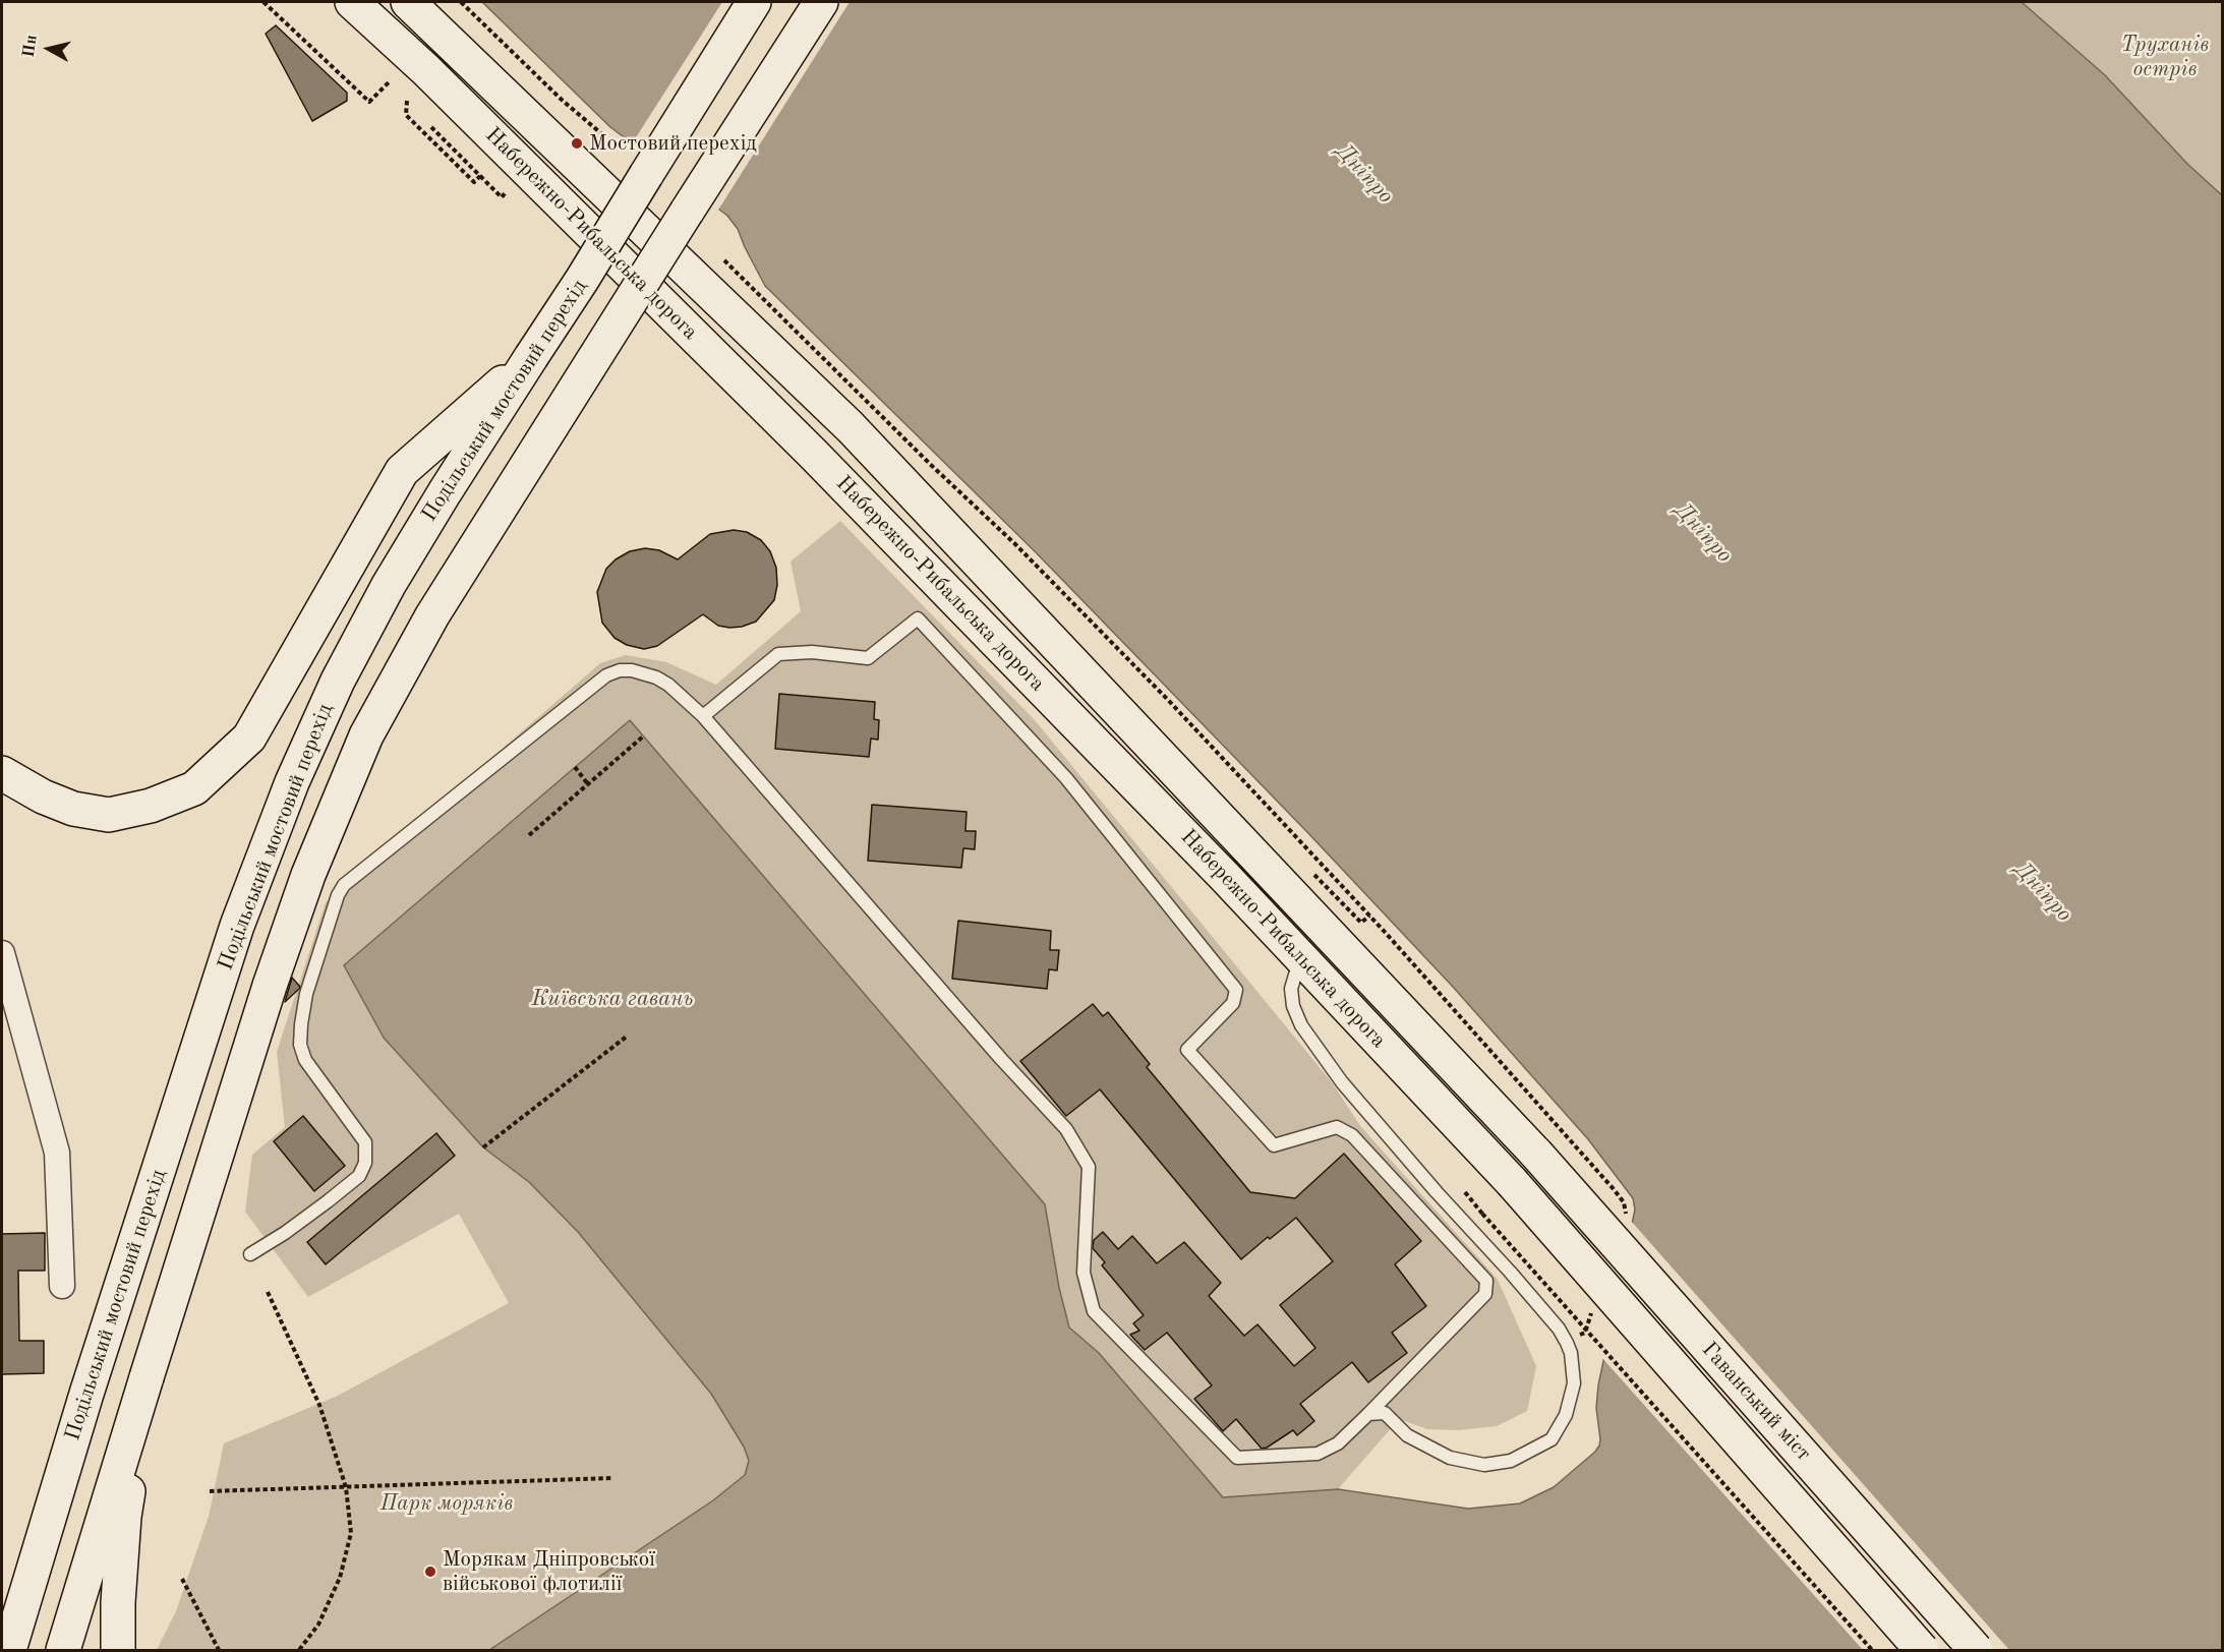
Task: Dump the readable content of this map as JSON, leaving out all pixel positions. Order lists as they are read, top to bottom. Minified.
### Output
{"streets":{"main road":["Набережно-Рибальська дорога","Подільський мостовий перехід","Гаванський міст"]},"crossings":[["Набережно-Рибальська дорога","Гаванський міст"]],"water":["Дніпро","Київська гавань"],"parks":["Труханів острів","Парк моряків"],"places":["Мостовий перехід","Морякам Дніпровської військової флотилії"],"north":"left"}
